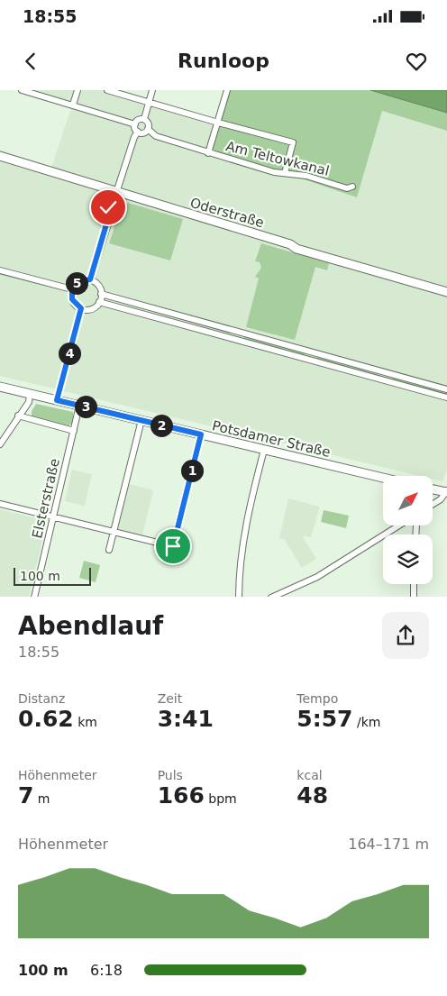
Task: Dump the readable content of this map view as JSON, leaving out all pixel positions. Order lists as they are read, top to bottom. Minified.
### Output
{"streets":{"main road":["Oderstraße","Potsdamer Straße"],"street":["Am Teltowkanal","Elsterstraße"]},"crossings":[["Potsdamer Straße","Elsterstraße"]],"scale_bar":"100 m","north":"top right","page":{"status":"18:55","header":"Runloop","pins":["5","4","3","2","1"],"scale":"100 m","heading":["Abendlauf","18:55"],"stats":[["Distanz","0.62 km"],["Zeit","3:41"],["Tempo","5:57 /km"],["Höhenmeter","7 m"],["Puls","166 bpm"],["kcal","48"]],"chart":["Höhenmeter","164–171 m"],"list":[{"name":"100 m","note":"6:18"}]}}
